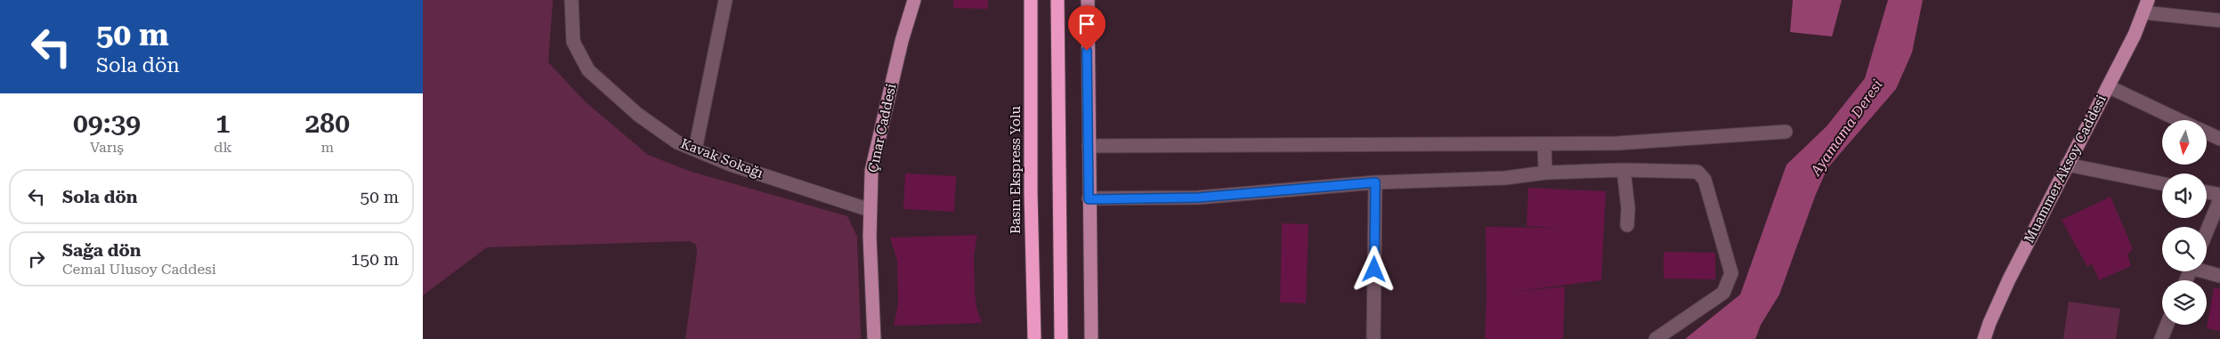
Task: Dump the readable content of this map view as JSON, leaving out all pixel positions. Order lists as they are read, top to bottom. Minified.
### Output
{"streets":{"highway":["Basın Ekspress Yolu"],"main road":["Çınar Caddesi","Muammer Aksoy Caddesi"],"street":["Kavak Sokağı"]},"crossings":[["Çınar Caddesi","Kavak Sokağı"]],"water":["Ayamama Deresi"],"north":"bottom","page":{"turn":["50 m","Sola dön"],"eta":["09:39","Varış","1","dk","280","m"],"list":[{"name":"Sola dön","value":"50 m"},{"name":"Sağa dön","note":"Cemal Ulusoy Caddesi","value":"150 m"}]}}
